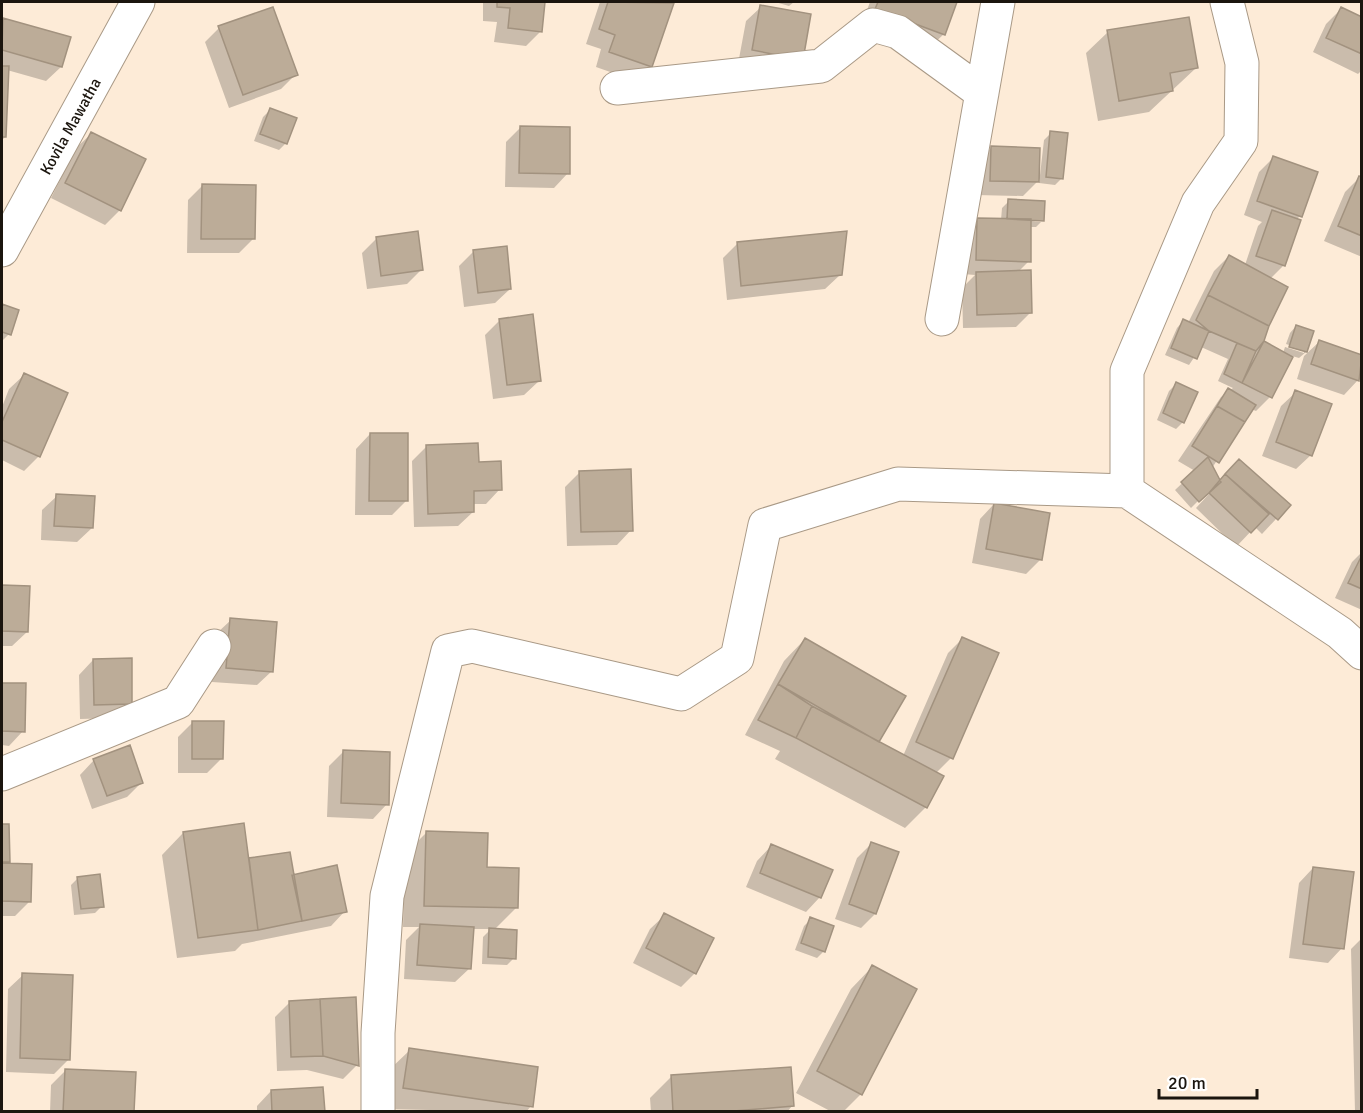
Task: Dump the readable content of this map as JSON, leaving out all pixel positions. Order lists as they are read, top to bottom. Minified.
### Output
{"streets":{"street":["Kovila Mawatha"]},"scale_bar":"20 m"}
